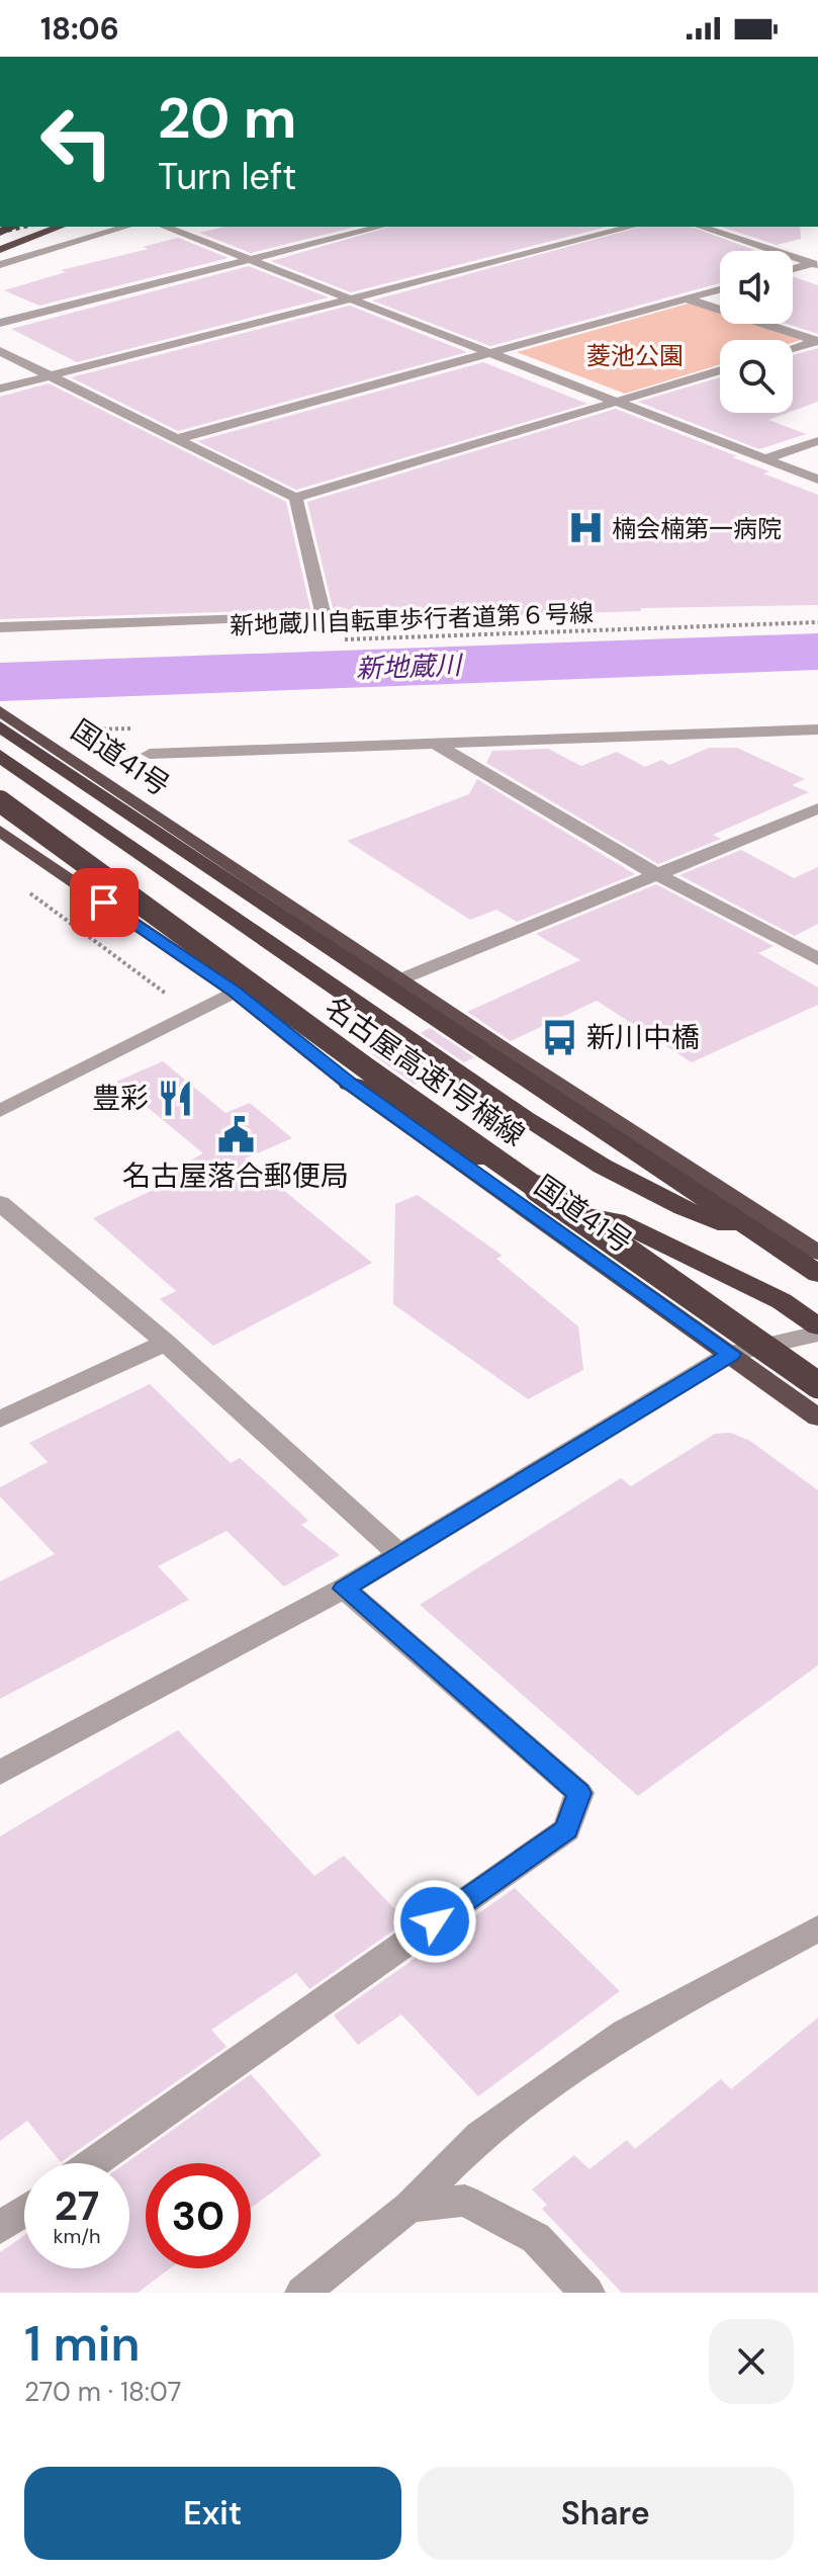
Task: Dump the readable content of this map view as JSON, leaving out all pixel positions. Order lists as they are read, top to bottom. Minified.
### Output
{"streets":{"highway":["国道41号","名古屋高速1号楠線"],"path":["新地蔵川自転車歩行者道第６号線"]},"water":["新地蔵川"],"parks":["菱池公園"],"places":{"hospital":["楠会楠第一病院"],"bus stop":["新川中橋"],"restaurant":["豊彩"],"public building":["名古屋落合郵便局"]},"page":{"status":"18:06","turn":["20 m","Turn left"],"speed":"27 km/h","limit":"30","heading":["1 min","270 m · 18:07"],"buttons":["Exit","Share"]}}
